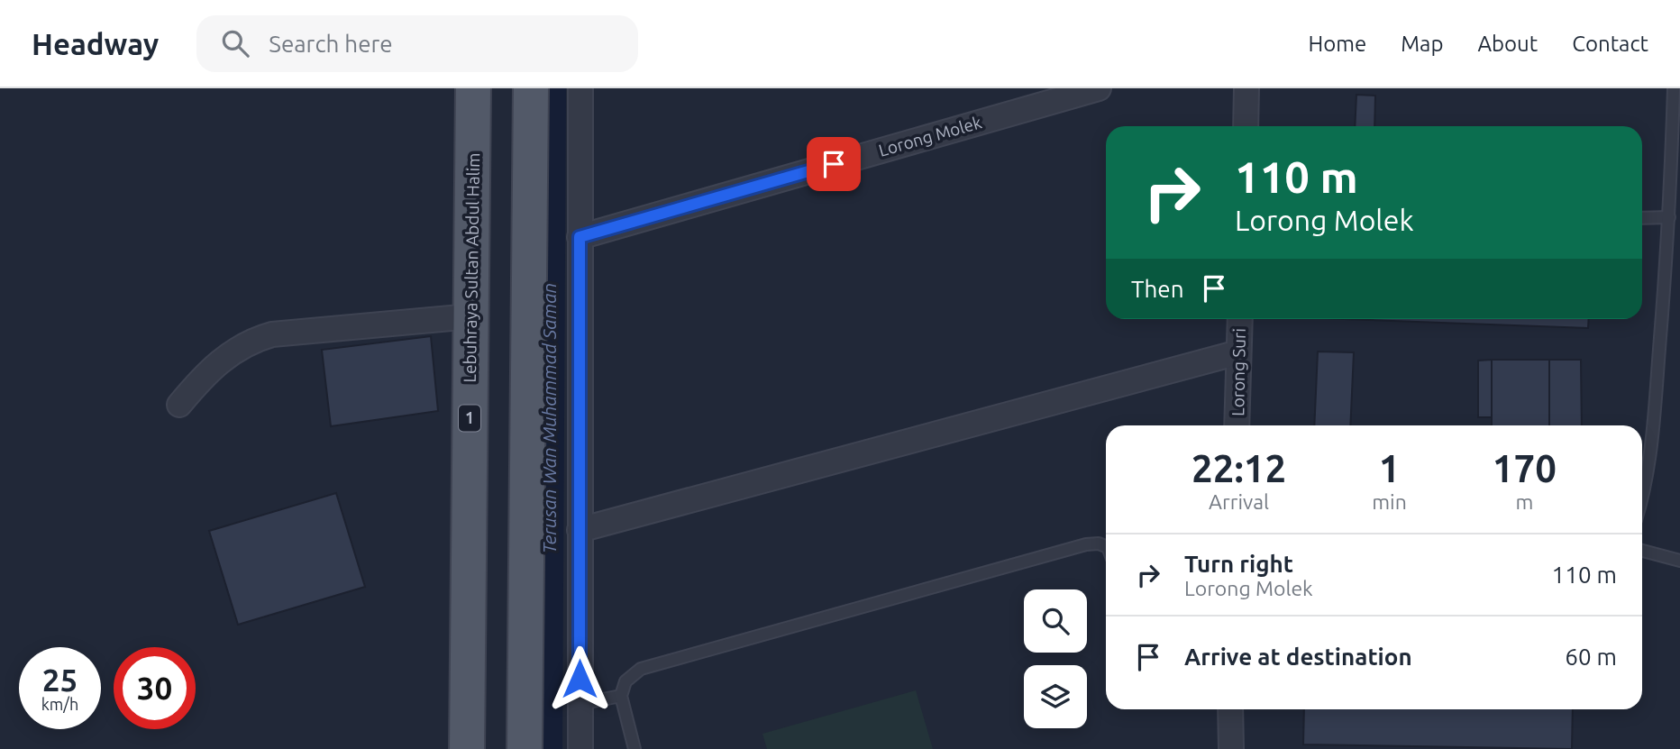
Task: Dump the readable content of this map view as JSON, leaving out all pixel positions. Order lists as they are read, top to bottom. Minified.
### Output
{"streets":{"main road":["Lebuhraya Sultan Abdul Halim","1"],"street":["Lorong Molek","Lorong Suri"]},"water":["Terusan Wan Muhammad Saman"],"page":{"header":"Headway","search":"Search here","nav":["Home","Map","About","Contact"],"turn":["110 m","Lorong Molek"],"then":"Then","eta":["22:12","Arrival","1","min","170","m"],"list":[{"name":"Turn right","note":"Lorong Molek","value":"110 m"},{"name":"Arrive at destination","value":"60 m"}],"speed":"25 km/h","limit":"30"}}
